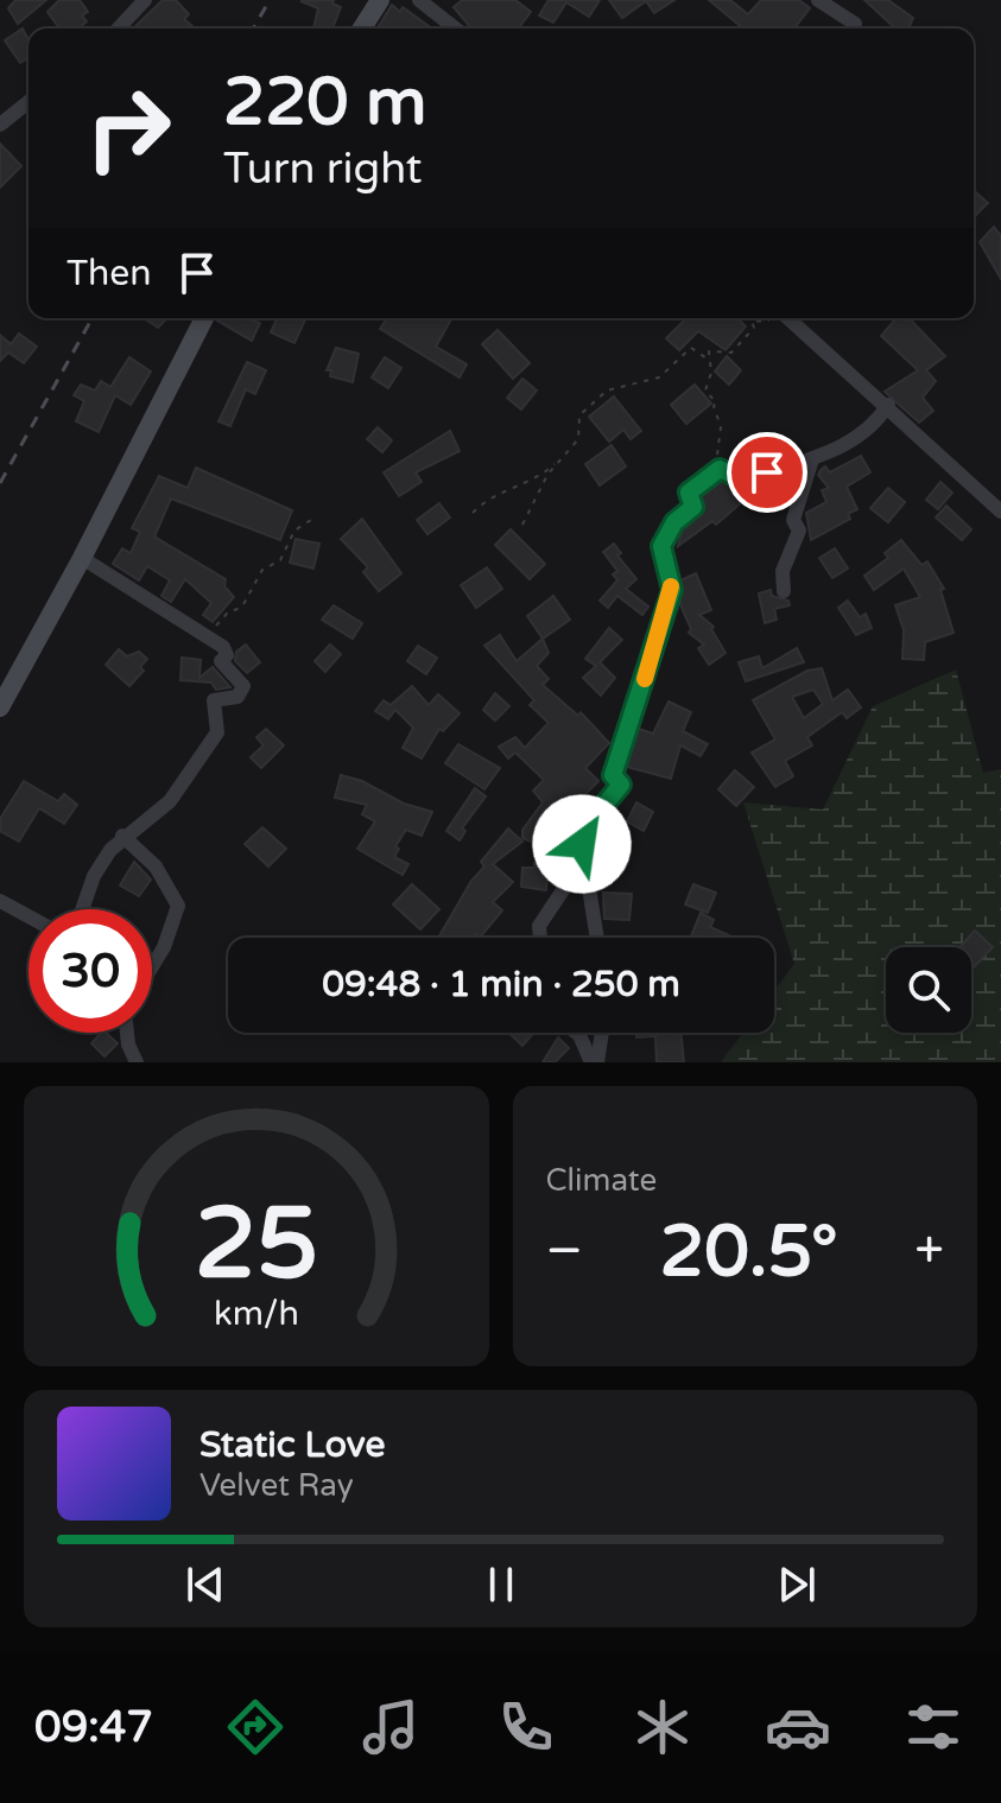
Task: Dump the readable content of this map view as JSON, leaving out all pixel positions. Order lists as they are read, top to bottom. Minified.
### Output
{"page":{"turn":["220 m","Turn right"],"then":"Then","limit":"30","trip":"09:48 · 1 min · 250 m","tile":"Climate","heat":["−","20.5°","+"],"song":["Static Love","Velvet Ray"],"tabs":"09:47","gauge":["25","km/h"]}}
